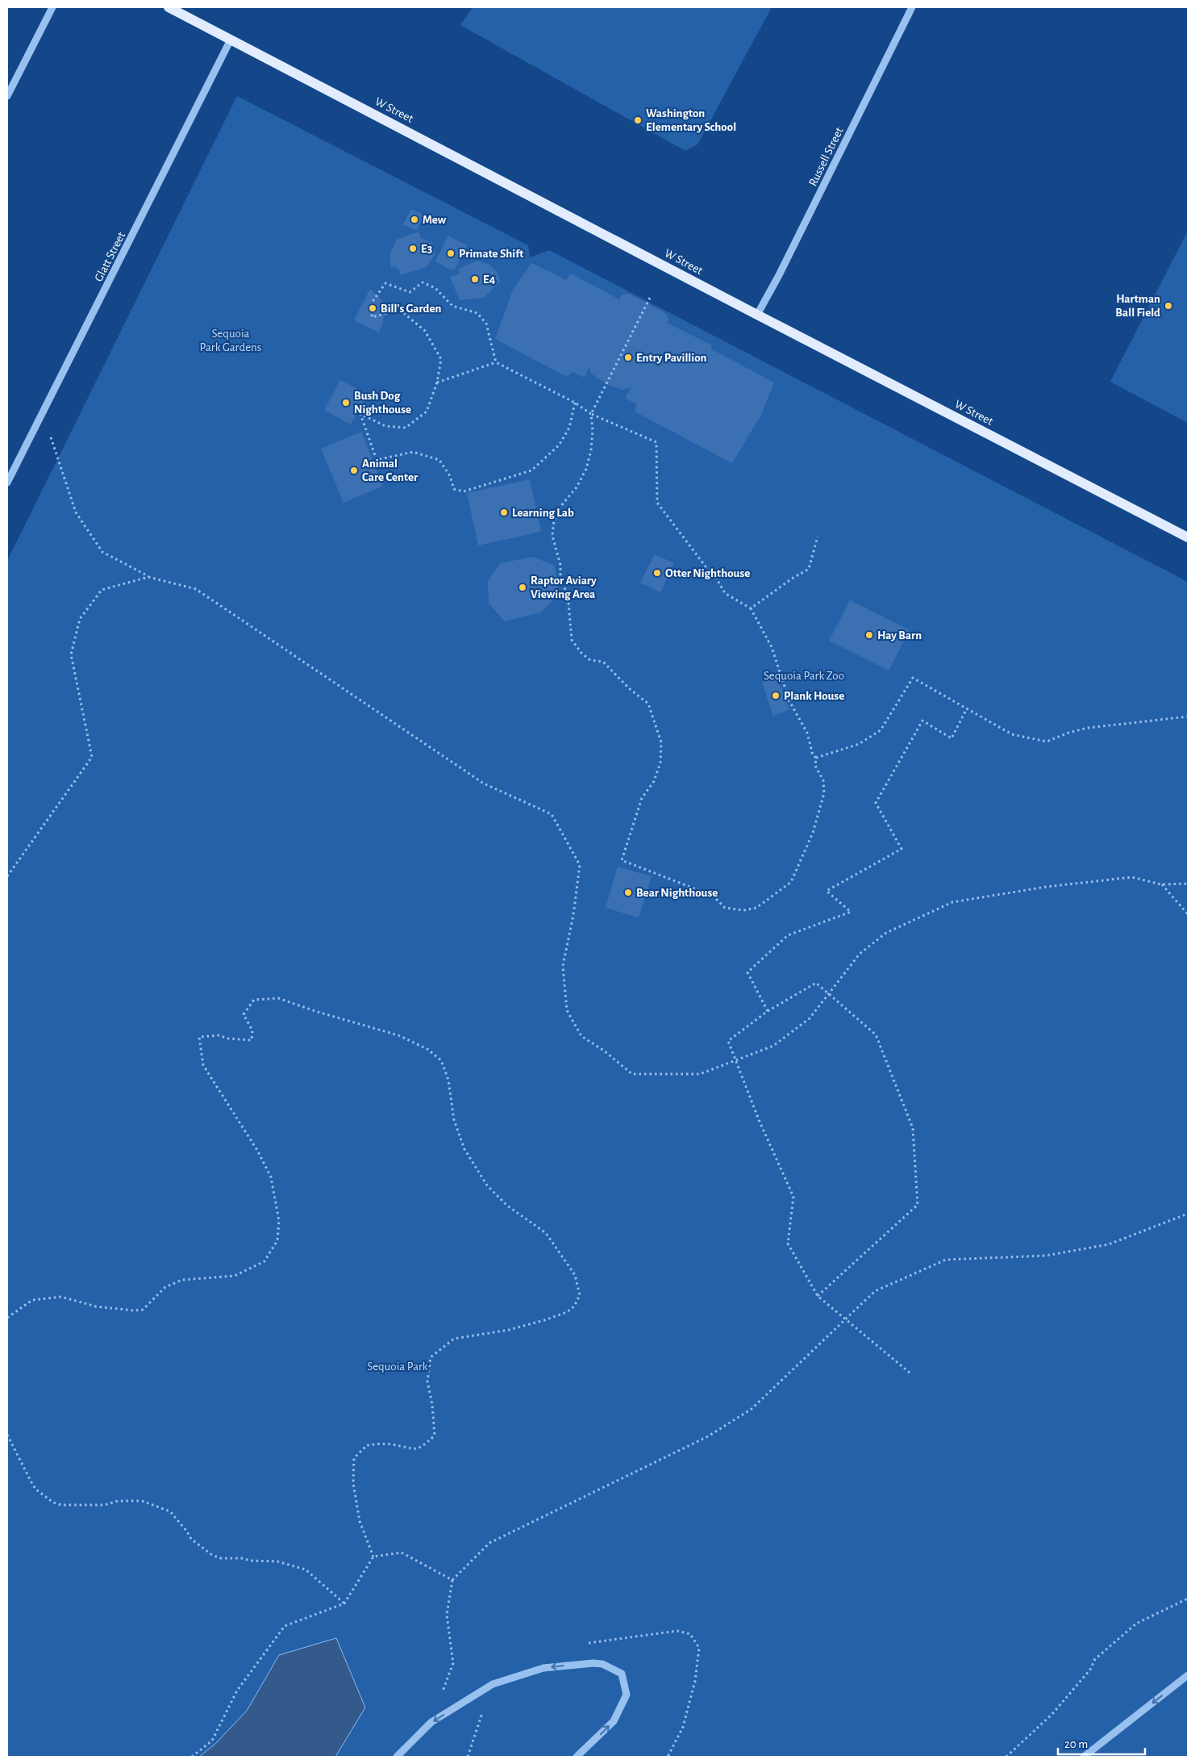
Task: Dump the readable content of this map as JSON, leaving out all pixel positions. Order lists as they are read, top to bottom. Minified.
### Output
{"streets":{"main road":["W Street"],"street":["Russell Street","Glatt Street"]},"crossings":[["W Street","Russell Street"],["W Street","Glatt Street"]],"parks":["Sequoia Park Gardens","Sequoia Park Zoo","Sequoia Park"],"places":["Washington Elementary School","Mew","E3","Primate Shift","E4","Hartman Ball Field","Bill's Garden","Entry Pavillion","Bush Dog Nighthouse","Animal Care Center","Learning Lab","Otter Nighthouse","Raptor Aviary Viewing Area","Hay Barn","Plank House","Bear Nighthouse"],"scale_bar":"20 m"}
